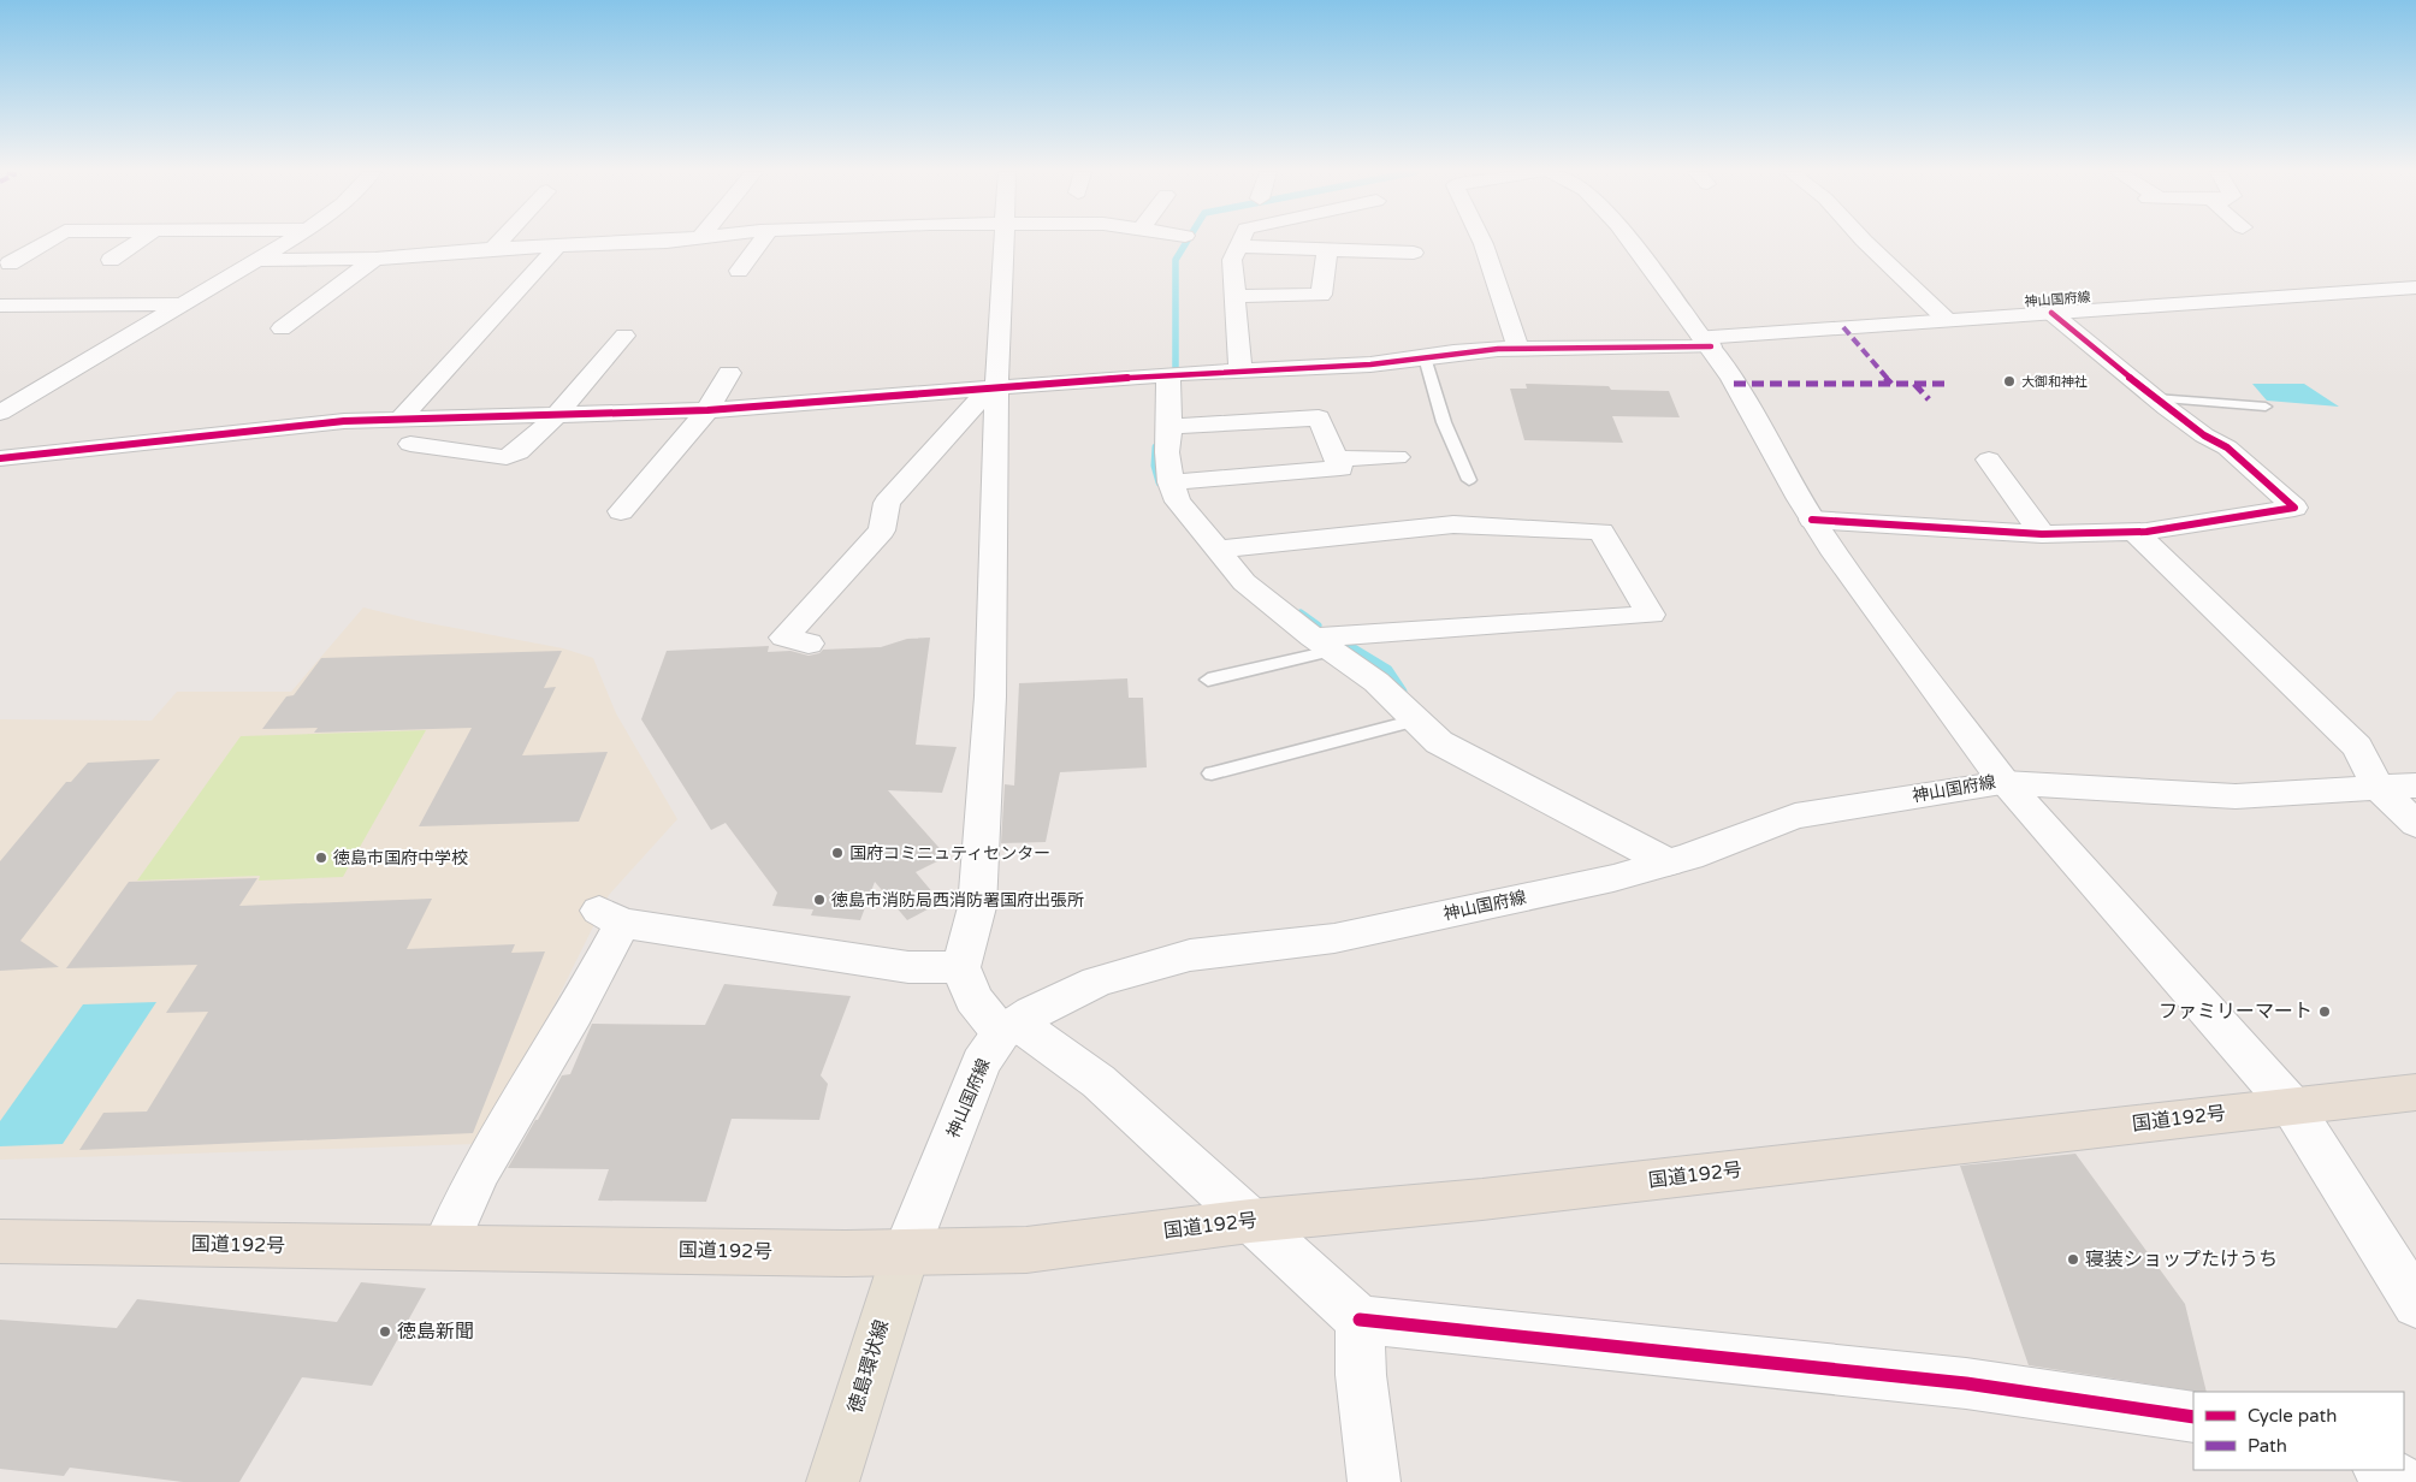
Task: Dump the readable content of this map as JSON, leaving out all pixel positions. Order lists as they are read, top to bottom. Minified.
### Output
{"streets":{"highway":["国道192号"],"main road":["徳島環状線"],"street":["神山国府線"]},"crossings":[["神山国府線","国道192号"],["神山国府線","徳島環状線"],["国道192号","徳島環状線"]],"places":["大御和神社","国府コミニュティセンター","徳島市国府中学校","徳島市消防局西消防署国府出張所","ファミリーマート","寝装ショップたけうち","徳島新聞"],"legend":["Cycle path","Path"]}
